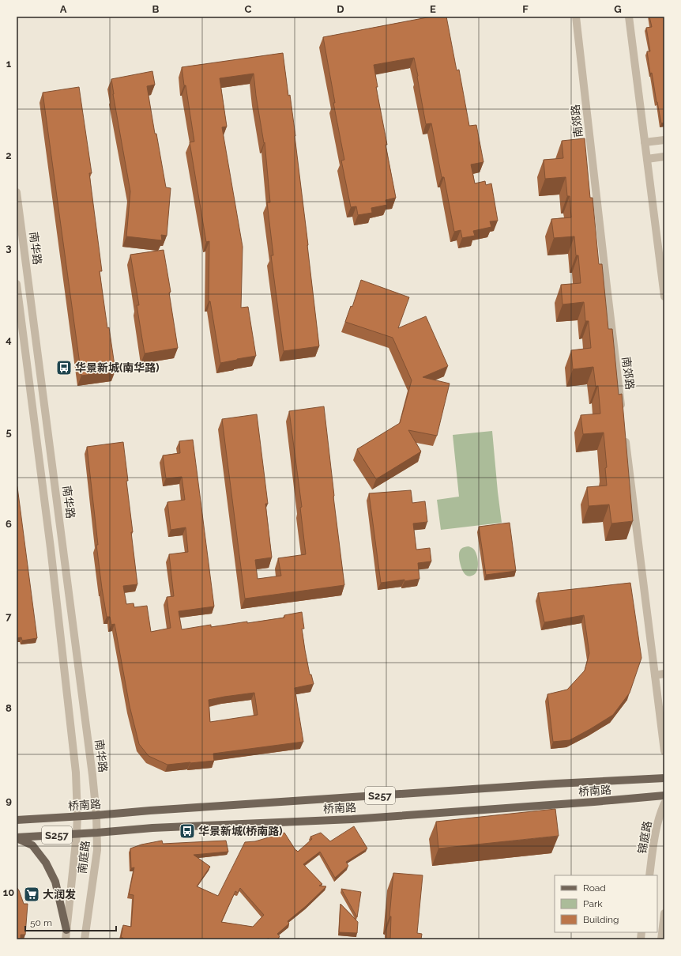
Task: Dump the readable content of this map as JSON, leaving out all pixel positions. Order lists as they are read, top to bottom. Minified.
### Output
{"streets":{"main road":["桥南路","S257"],"street":["南郊路","南华路","锦庭路","南庭路"]},"crossings":[["南华路","桥南路"],["南华路","南庭路"],["桥南路","南庭路"]],"places":{"bus stop":["华景新城(南华路)","华景新城(桥南路)"],"supermarket":["大润发"]},"legend":["Road","Park","Building"],"scale_bar":"50 m","grid":{"columns":["A","B","C","D","E","F","G"],"rows":["1","2","3","4","5","6","7","8","9","10"]}}
